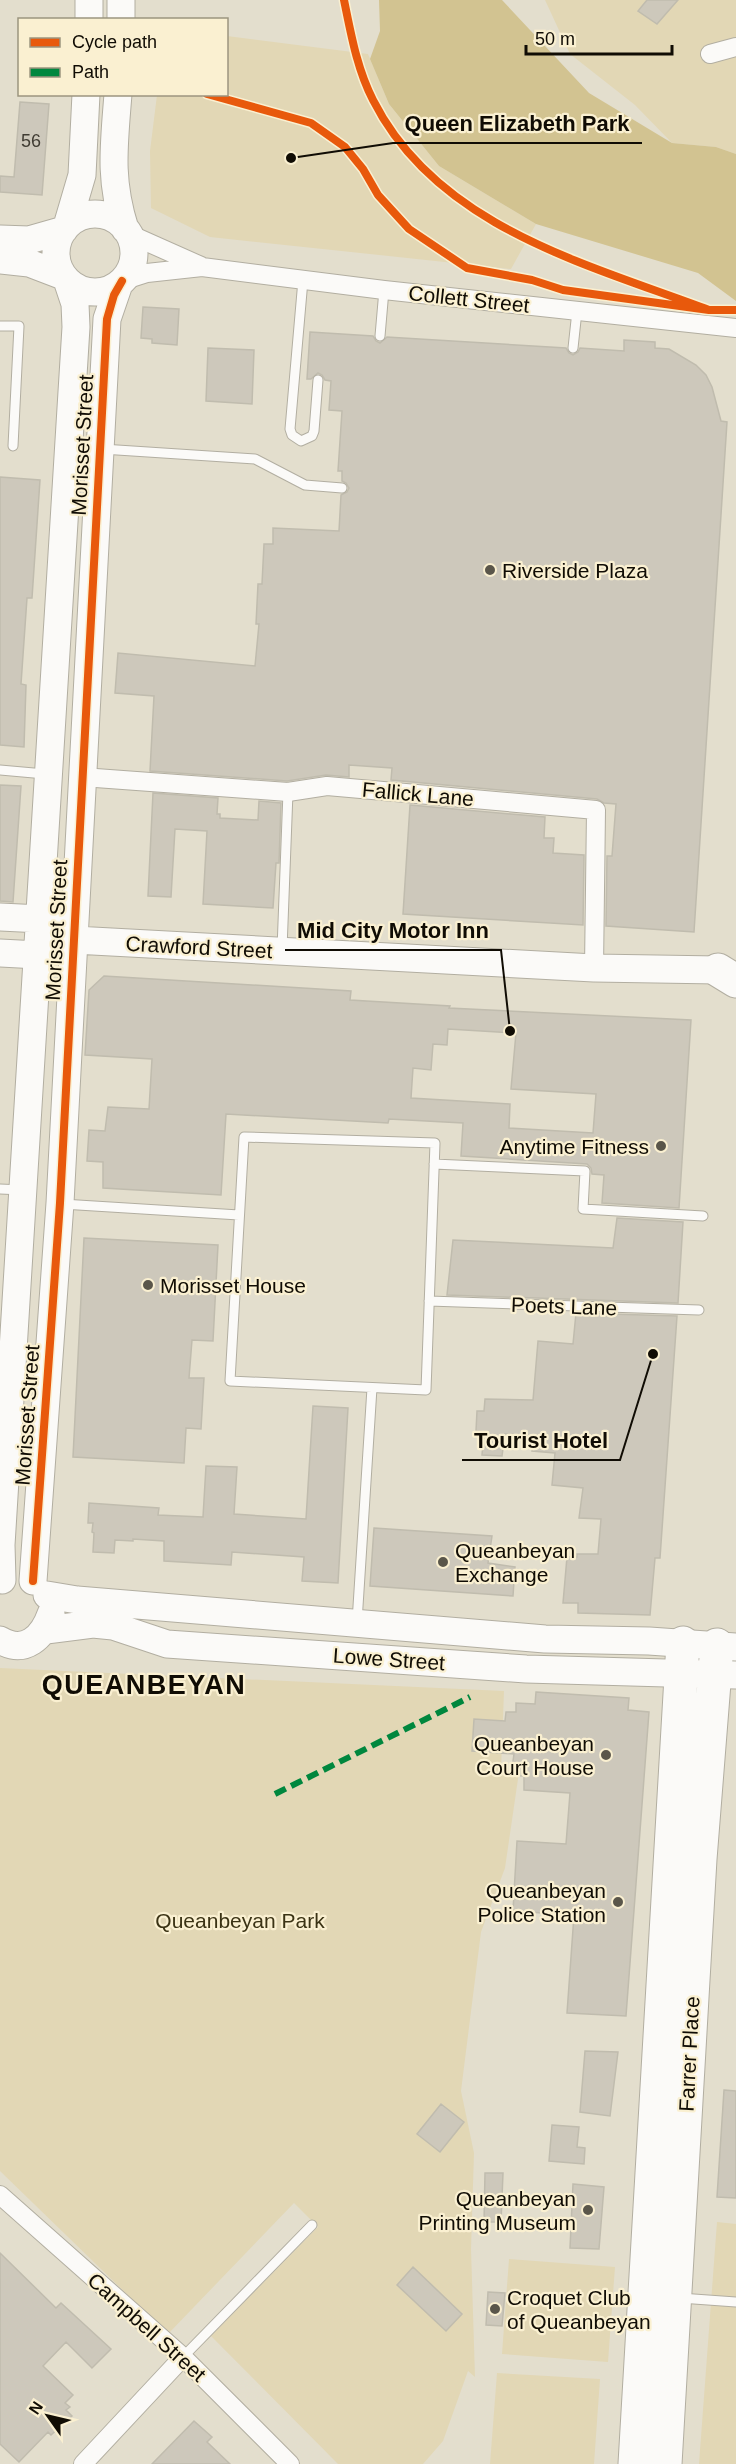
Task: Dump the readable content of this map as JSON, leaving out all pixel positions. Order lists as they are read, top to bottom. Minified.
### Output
{"streets":{"highway":["Farrer Place"],"street":["Collett Street","Morisset Street","Fallick Lane","Crawford Street","Lowe Street","Campbell Street"],"lane":["Poets Lane"]},"crossings":[["Collett Street","Morisset Street"],["Morisset Street","Fallick Lane"],["Morisset Street","Crawford Street"],["Morisset Street","Lowe Street"],["Fallick Lane","Crawford Street"],["Lowe Street","Farrer Place"]],"districts":["QUEANBEYAN"],"parks":["Queanbeyan Park"],"places":["Queen Elizabeth Park","Riverside Plaza","Mid City Motor Inn","Anytime Fitness","Morisset House","Tourist Hotel","Queanbeyan Exchange","Queanbeyan Court House","Queanbeyan Police Station","Queanbeyan Printing Museum","Croquet Club of Queanbeyan"],"house_numbers":["56"],"legend":["Cycle path","Path"],"scale_bar":"50 m","north":"top left"}
